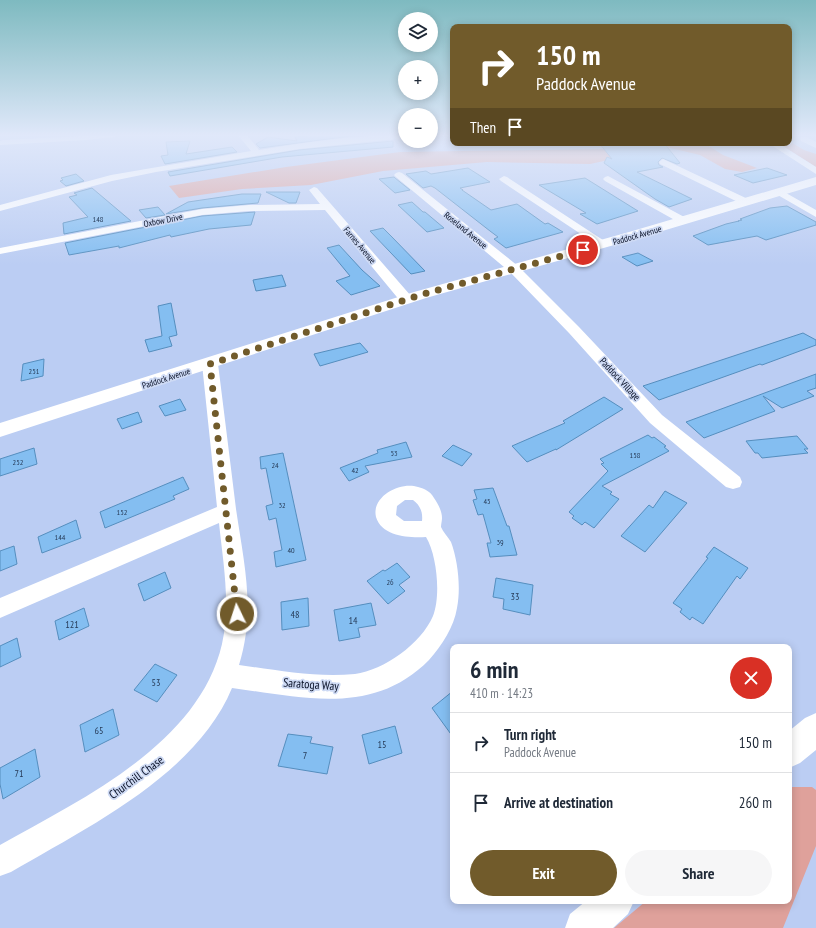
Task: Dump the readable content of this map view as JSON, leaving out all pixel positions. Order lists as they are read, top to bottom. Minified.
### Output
{"streets":{"main road":["Paddock Avenue"],"street":["Oxbow Drive","Roseland Avenue","Farnes Avenue","Paddock Village","Saratoga Way","Churchill Chase"]},"crossings":[["Oxbow Drive","Farnes Avenue"],["Roseland Avenue","Paddock Avenue"],["Roseland Avenue","Paddock Village"],["Paddock Avenue","Farnes Avenue"],["Paddock Avenue","Paddock Village"],["Paddock Avenue","Churchill Chase"],["Saratoga Way","Churchill Chase"]],"house_numbers":["148","251","53","158","252","24","42","45","32","152","144","39","40","26","33","48","14","121","53","65","15","7","71"],"page":{"map_buttons":["+","−"],"turn":["150 m","Paddock Avenue"],"then":"Then","heading":["6 min","410 m · 14:23"],"list":[{"name":"Turn right","note":"Paddock Avenue","value":"150 m"},{"name":"Arrive at destination","value":"260 m"}],"buttons":["Exit","Share"]}}
